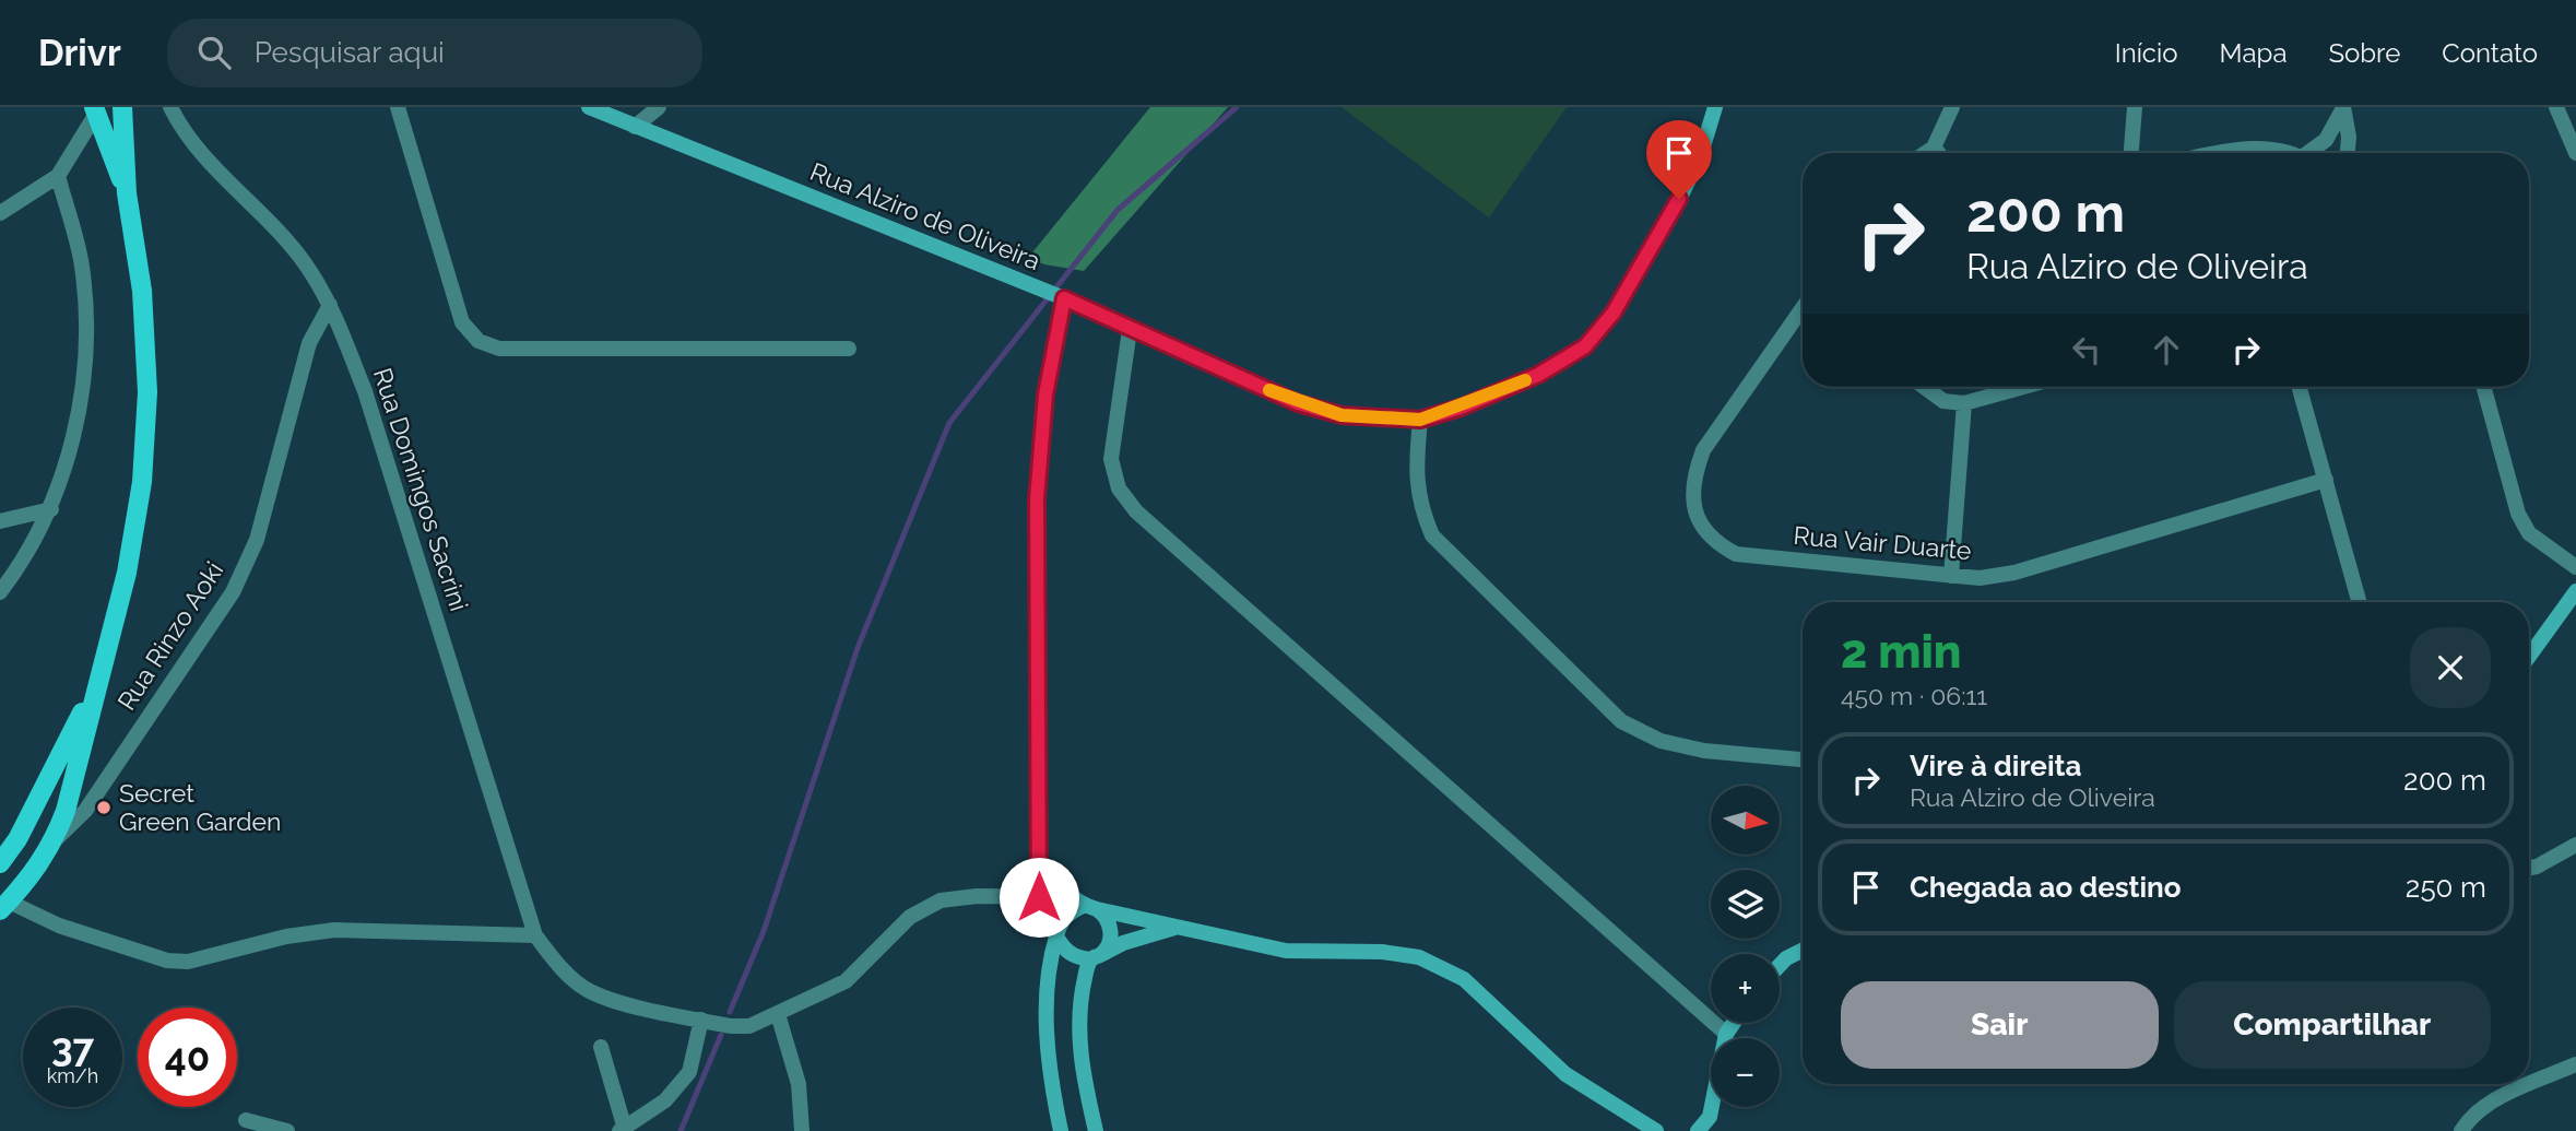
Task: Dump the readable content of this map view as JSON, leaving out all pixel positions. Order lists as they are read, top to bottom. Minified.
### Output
{"streets":{"street":["Rua Alziro de Oliveira","Rua Domingos Sacrini","Rua Vair Duarte","Rua Rinzo Aoki"]},"crossings":[["Rua Domingos Sacrini","Rua Rinzo Aoki"]],"places":["Secret Green Garden"],"north":"right","page":{"header":"Drivr","search":"Pesquisar aqui","nav":["Início","Mapa","Sobre","Contato"],"turn":["200 m","Rua Alziro de Oliveira"],"heading":["2 min","450 m · 06:11"],"list":[{"name":"Vire à direita","note":"Rua Alziro de Oliveira","value":"200 m"},{"name":"Chegada ao destino","value":"250 m"}],"map_buttons":["+","−"],"buttons":["Sair","Compartilhar"],"speed":"37 km/h","limit":"40"}}
